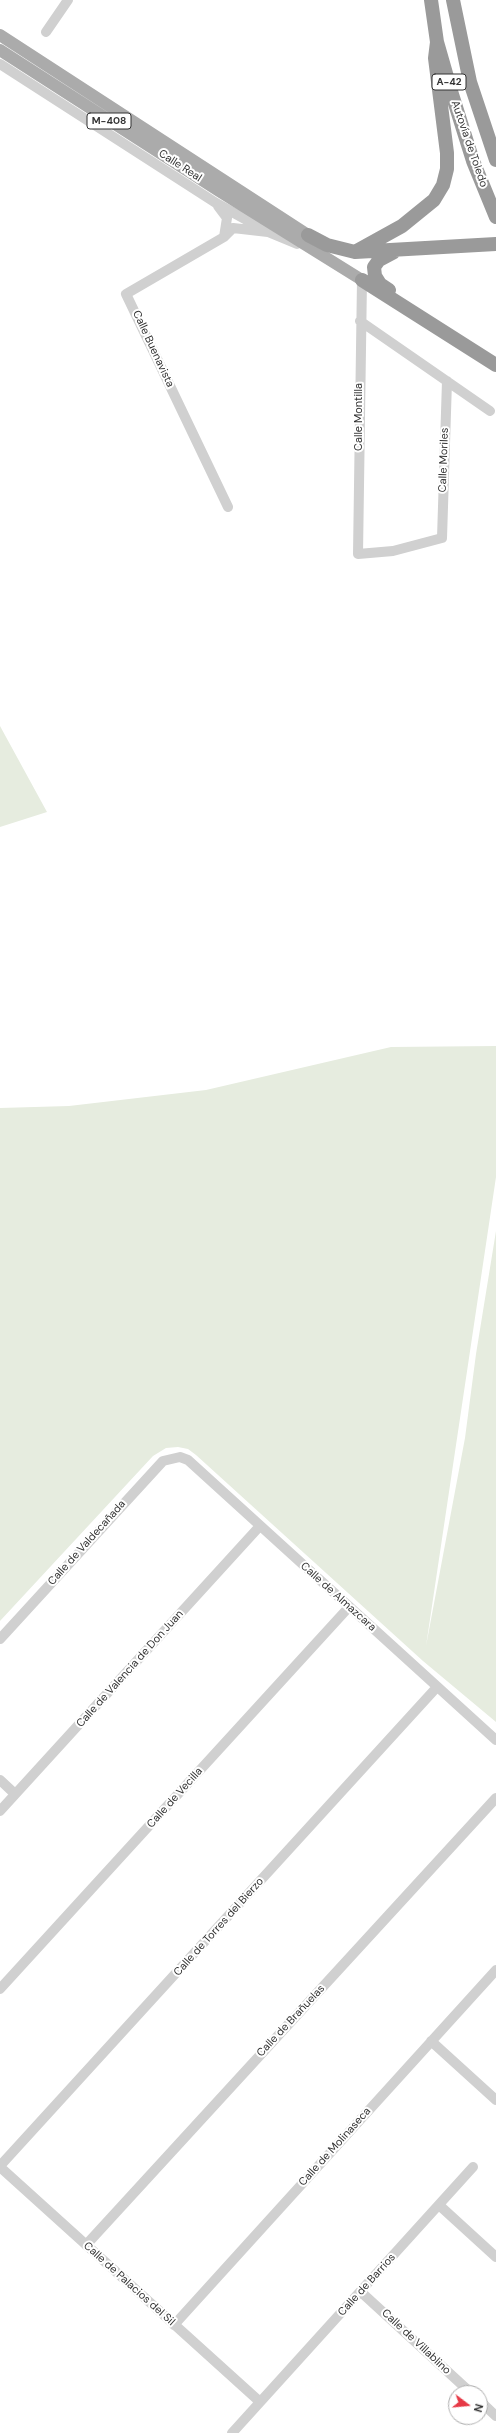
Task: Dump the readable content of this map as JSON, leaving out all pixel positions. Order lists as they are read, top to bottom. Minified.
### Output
{"streets":{"highway":["A-42","Autovía de Toledo"],"main road":["M-408","Calle Real"],"street":["Calle Buenavista","Calle Montilla","Calle Moriles","Calle de Valdecañada","Calle de Almazcara","Calle de Valencia de Don Juan","Calle de Vecilla","Calle de Torres del Bierzo","Calle de Brañuelas","Calle de Molinaseca","Calle de Palacios del Sil","Calle de Barrios","Calle de Villablino"]},"crossings":[["Calle Real","Calle Buenavista"],["Calle Real","Calle Montilla"],["Calle Montilla","Calle Moriles"],["Calle de Valdecañada","Calle de Almazcara"],["Calle de Almazcara","Calle de Valencia de Don Juan"],["Calle de Almazcara","Calle de Vecilla"],["Calle de Almazcara","Calle de Torres del Bierzo"],["Calle de Torres del Bierzo","Calle de Palacios del Sil"],["Calle de Brañuelas","Calle de Palacios del Sil"],["Calle de Molinaseca","Calle de Palacios del Sil"],["Calle de Palacios del Sil","Calle de Barrios"],["Calle de Barrios","Calle de Villablino"]],"north":"right"}
